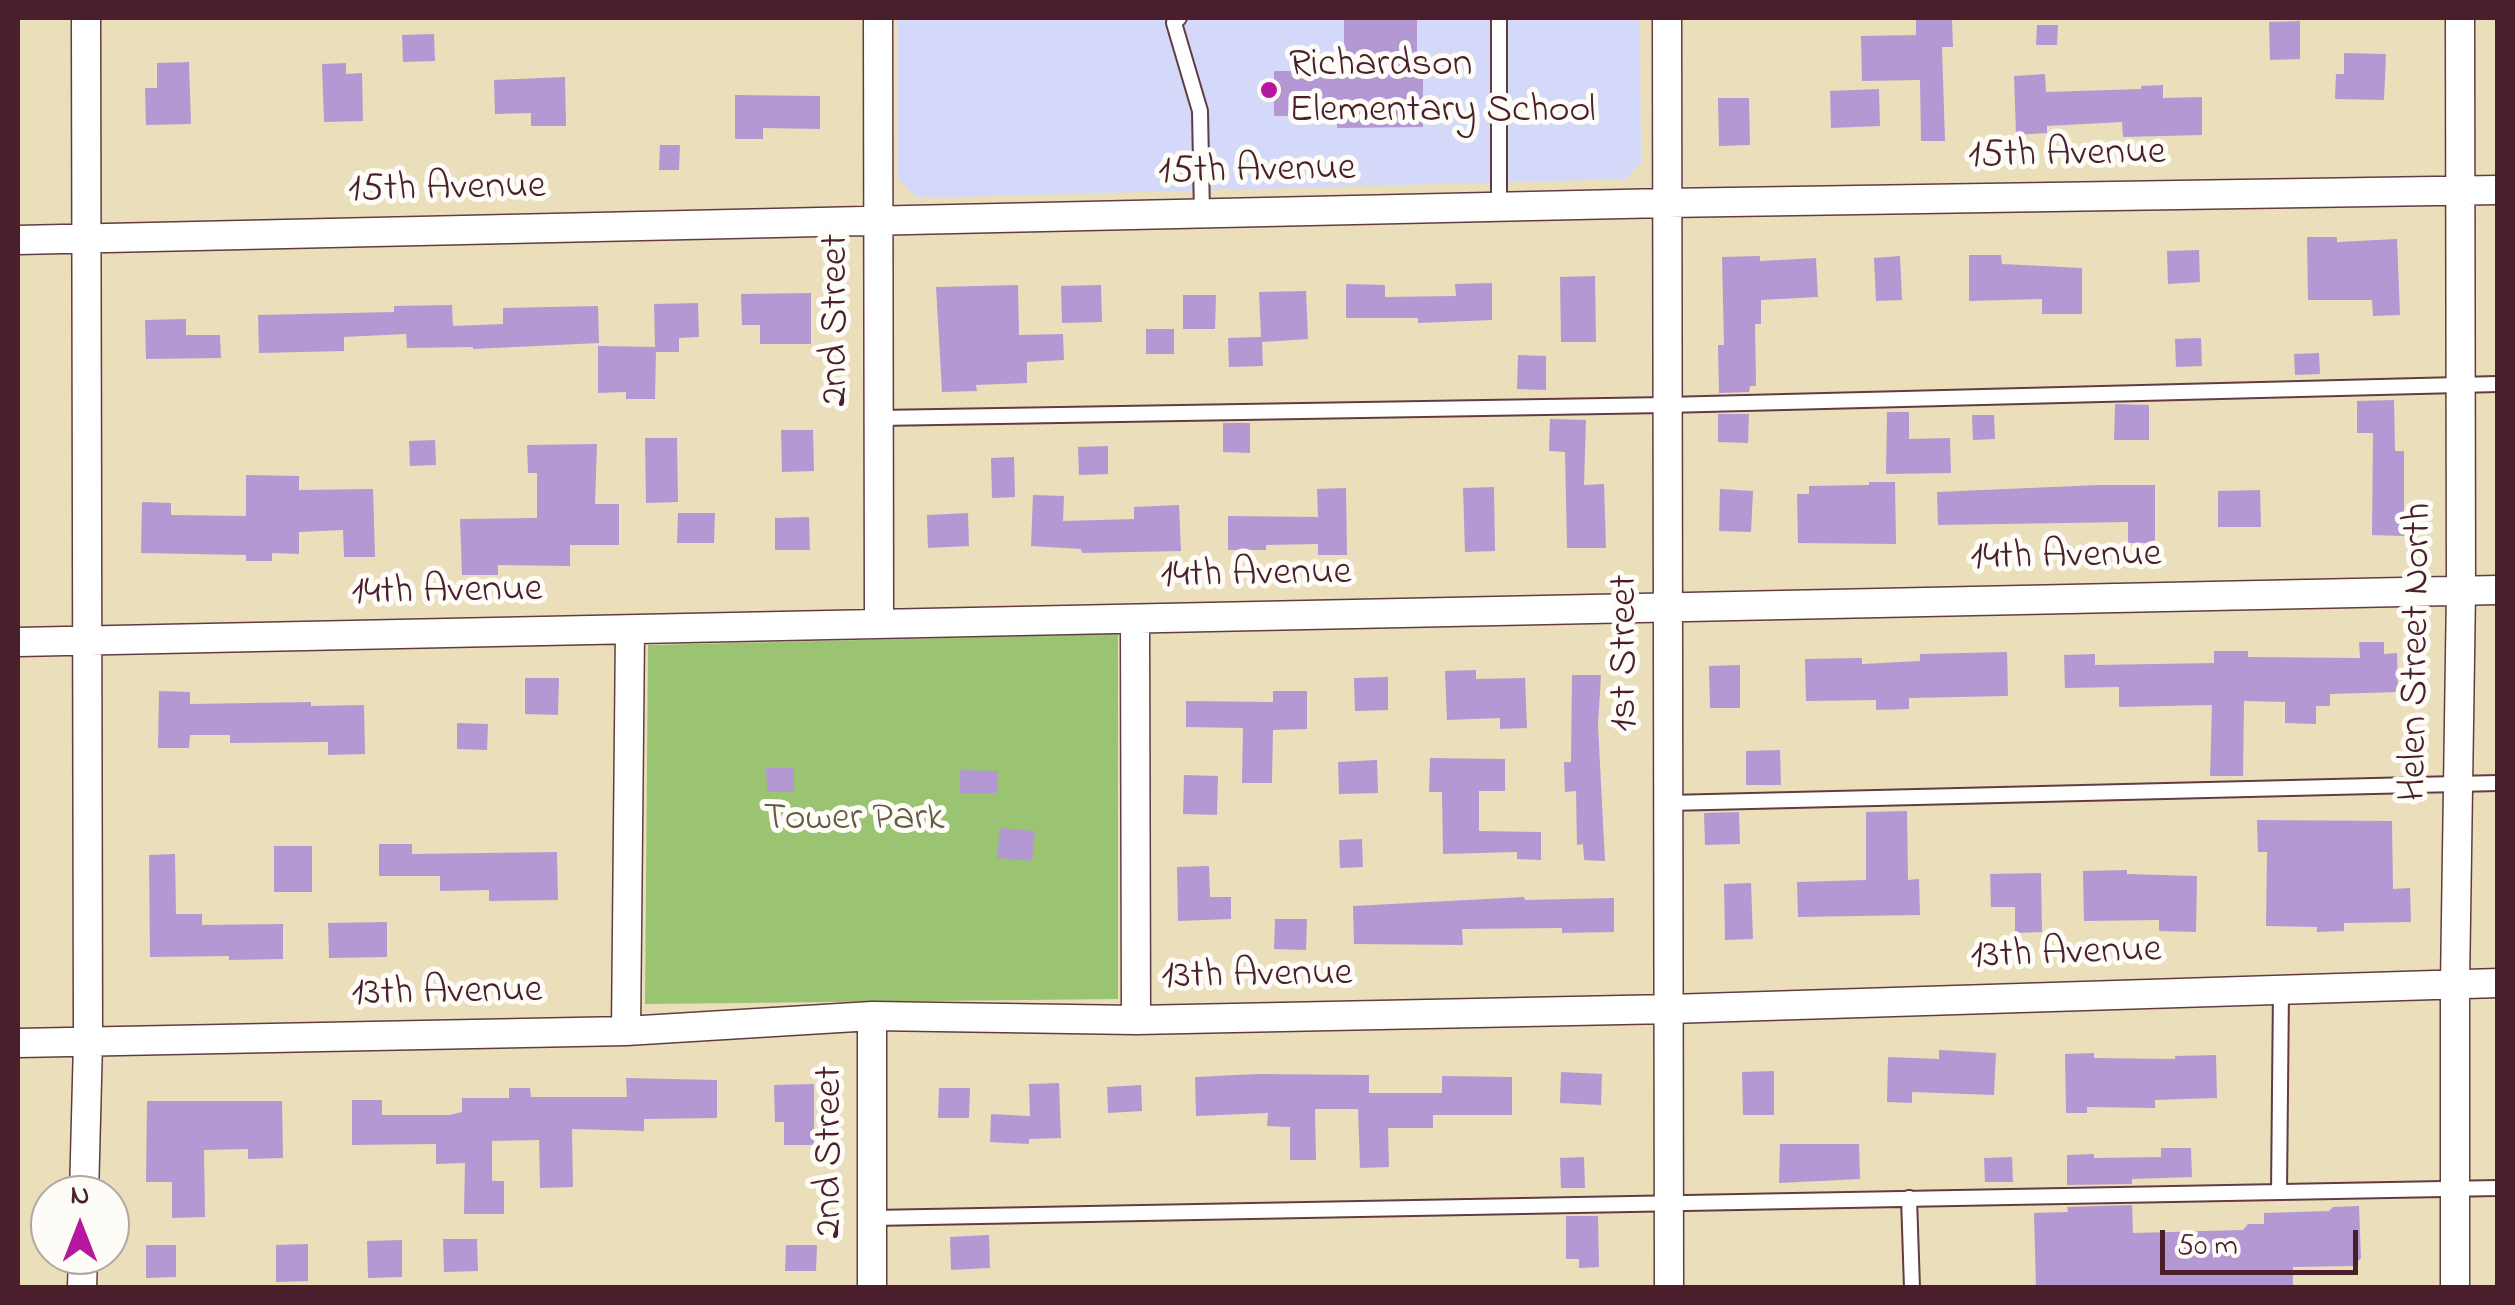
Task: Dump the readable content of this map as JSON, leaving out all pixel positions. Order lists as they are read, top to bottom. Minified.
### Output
{"streets":{"street":["15th Avenue","2nd Street","14th Avenue","Helen Street North","1st Street","13th Avenue"]},"crossings":[["15th Avenue","2nd Street"],["15th Avenue","Helen Street North"],["15th Avenue","1st Street"],["2nd Street","14th Avenue"],["2nd Street","13th Avenue"],["14th Avenue","Helen Street North"],["14th Avenue","1st Street"],["Helen Street North","13th Avenue"],["1st Street","13th Avenue"]],"parks":["Tower Park"],"places":["Richardson Elementary School"],"scale_bar":"50 m","north":"top"}
